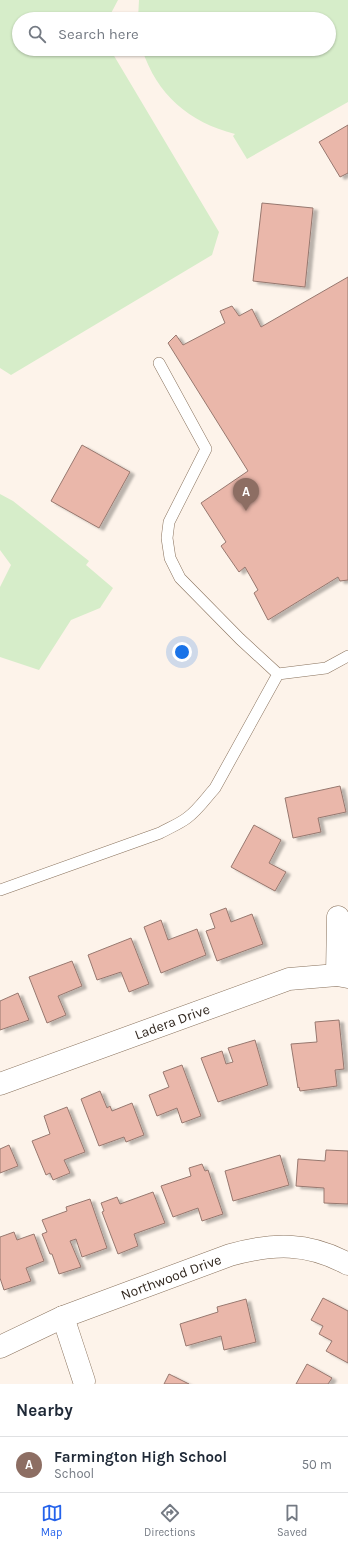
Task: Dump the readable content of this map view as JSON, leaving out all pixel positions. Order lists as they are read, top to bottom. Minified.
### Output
{"streets":{"street":["Ladera Drive","Northwood Drive"]},"page":{"search":"Search here","pins":"A","heading":"Nearby","list":[{"mark":"A","name":"Farmington High School","note":"School","value":"50 m"}],"nav":["Map","Directions","Saved"]}}
